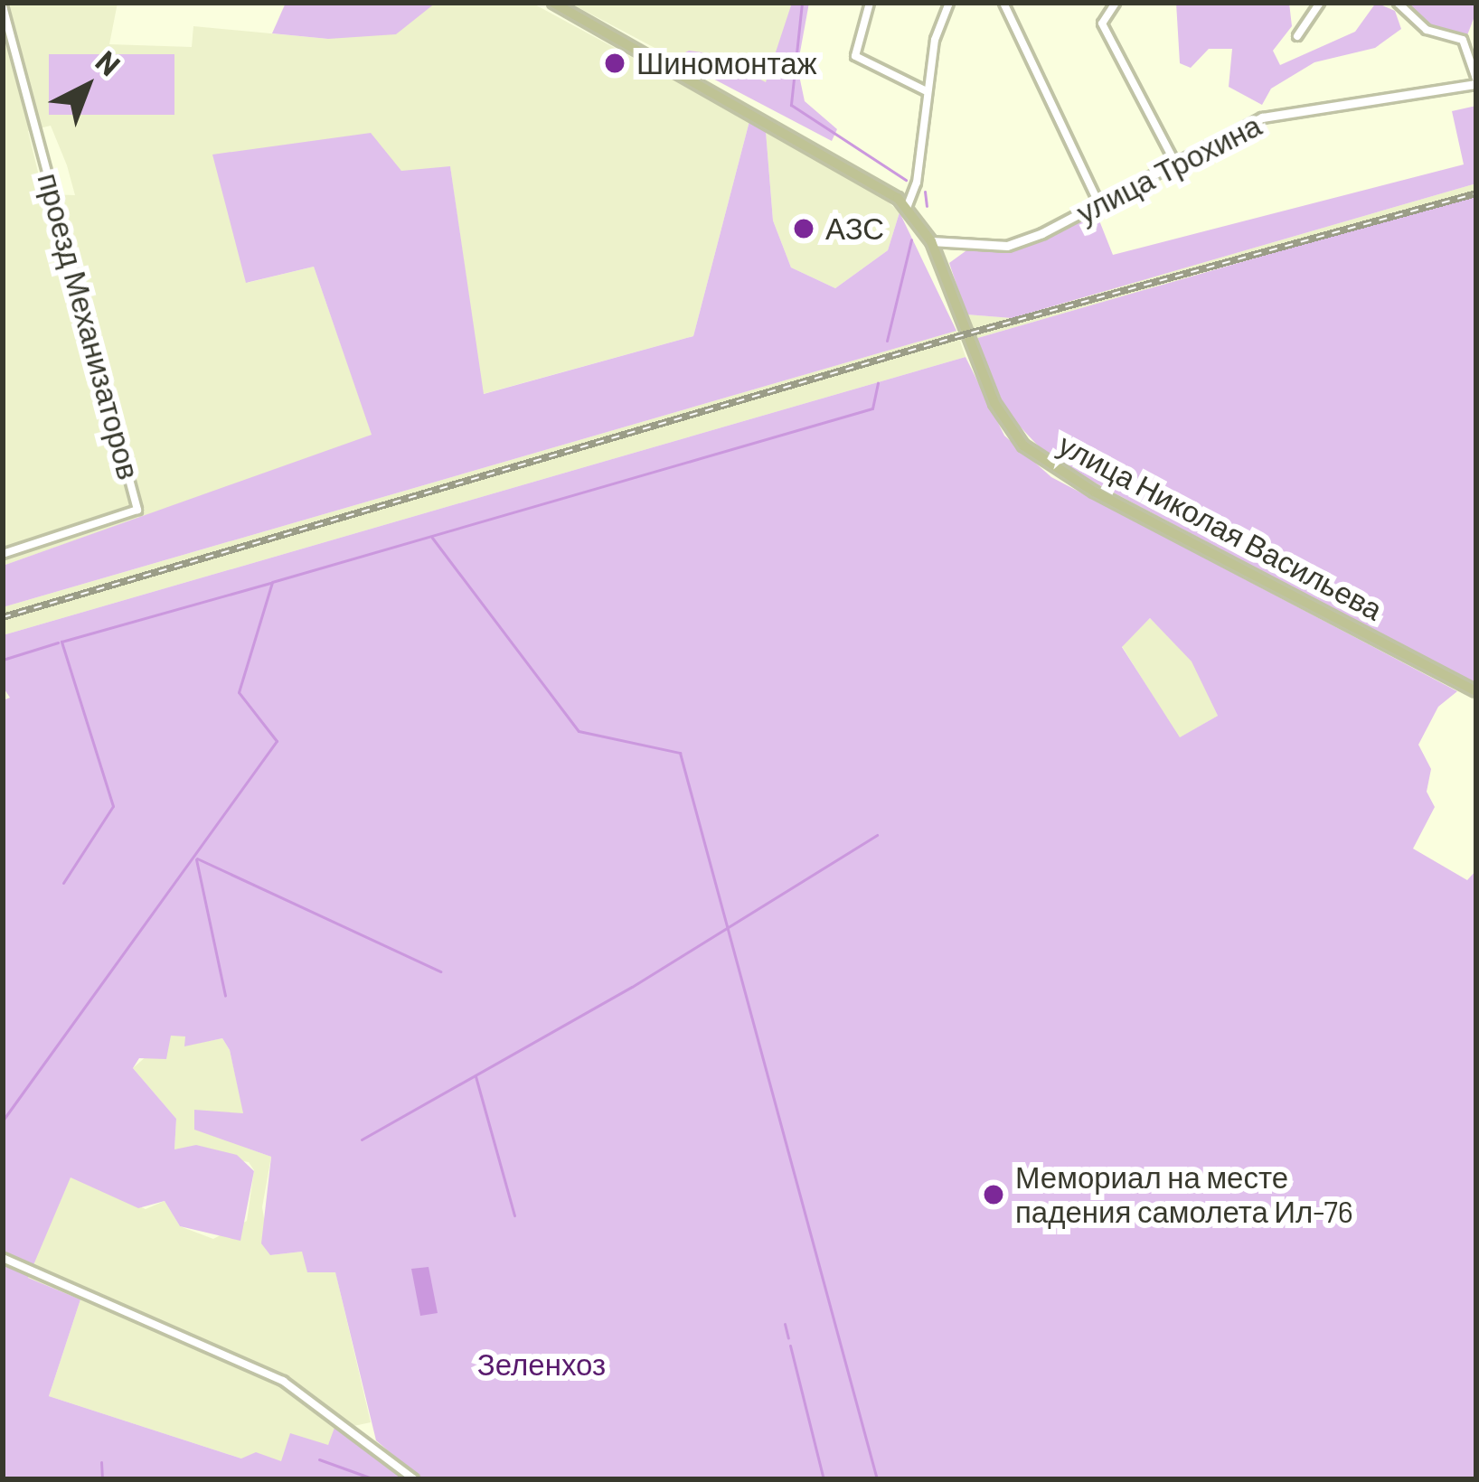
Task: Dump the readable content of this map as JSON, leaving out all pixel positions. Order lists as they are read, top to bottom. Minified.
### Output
{"streets":{"main road":["улица Николая Васильева"],"street":["улица Трохина","проезд Механизаторов"]},"crossings":[["улица Трохина","улица Николая Васильева"]],"parks":["Зеленхоз"],"places":["Шиномонтаж","АЗС","Мемориал на месте падения самолета Ил-76"],"north":"top right"}
